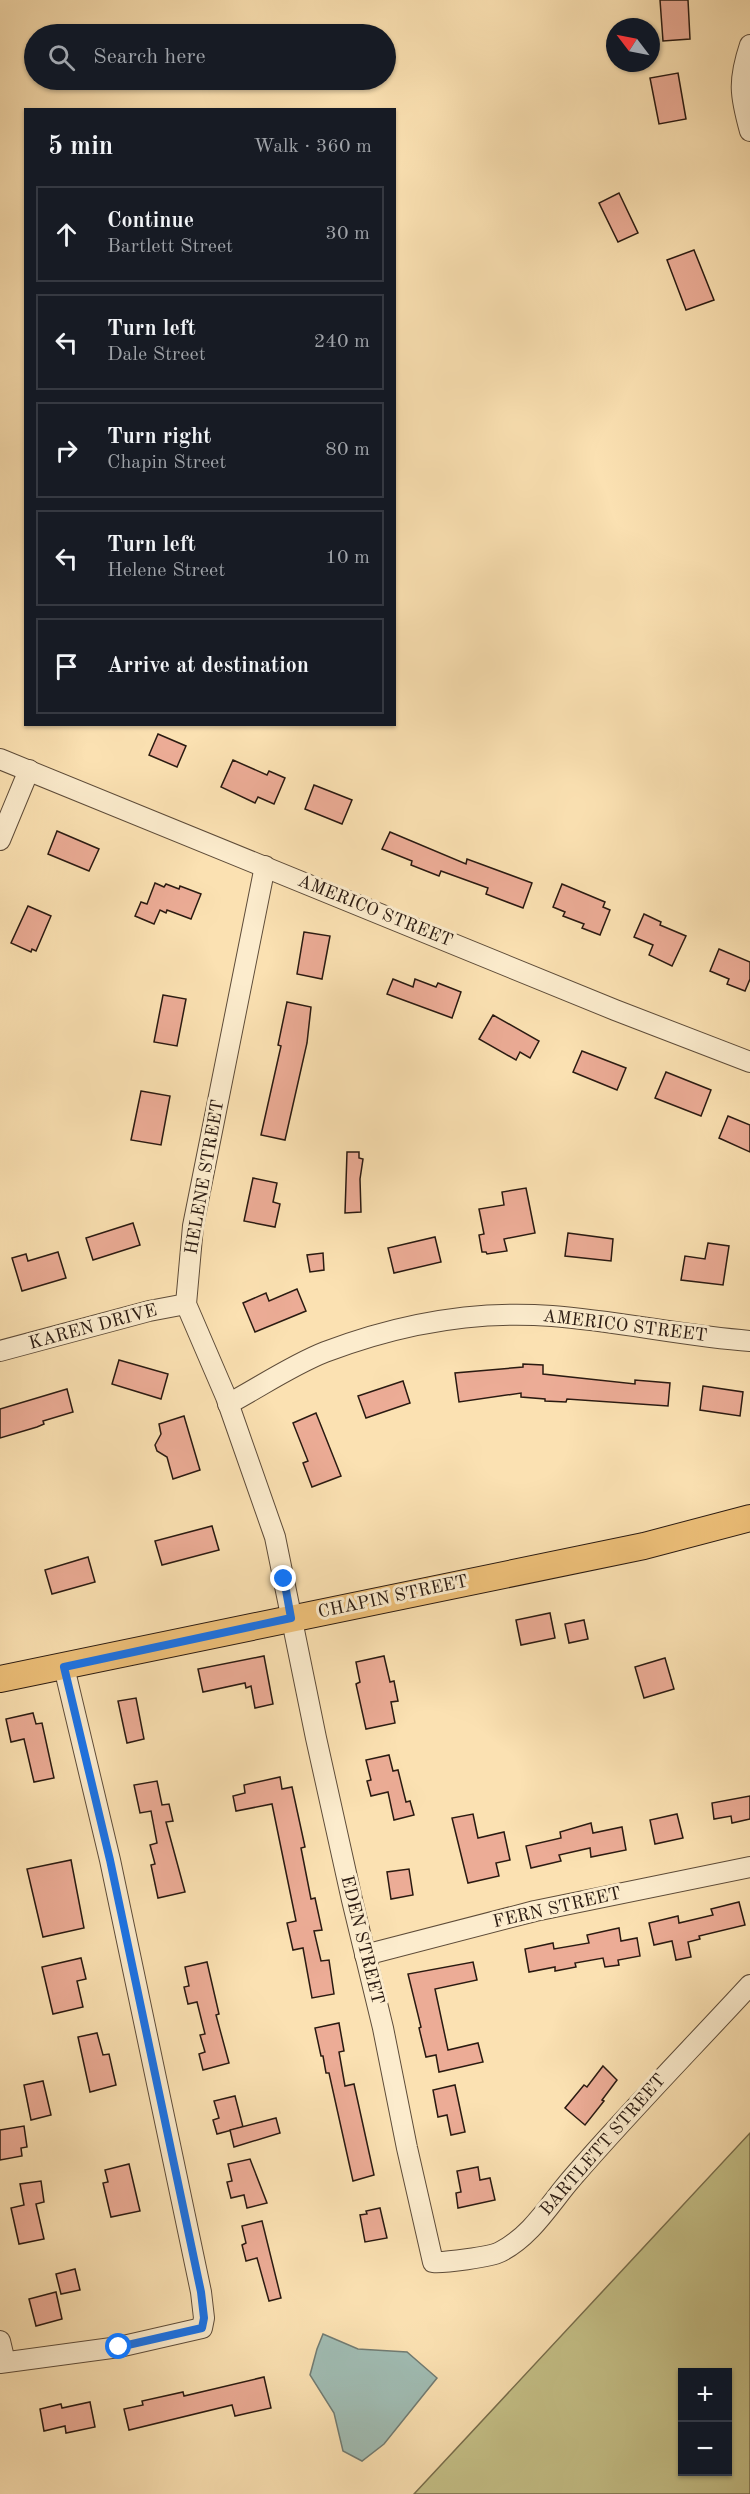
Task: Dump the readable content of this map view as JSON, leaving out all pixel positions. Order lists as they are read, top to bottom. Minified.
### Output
{"streets":{"main road":["CHAPIN STREET"],"street":["AMERICO STREET","HELENE STREET","KAREN DRIVE","FERN STREET","EDEN STREET","BARTLETT STREET"]},"crossings":[["AMERICO STREET","HELENE STREET"],["HELENE STREET","KAREN DRIVE"],["HELENE STREET","CHAPIN STREET"],["HELENE STREET","EDEN STREET"],["CHAPIN STREET","EDEN STREET"],["FERN STREET","EDEN STREET"],["EDEN STREET","BARTLETT STREET"]],"north":"top left","page":{"search":"Search here","heading":["5 min","Walk · 360 m"],"list":[["Continue","Bartlett Street","30 m"],["Turn left","Dale Street","240 m"],["Turn right","Chapin Street","80 m"],["Turn left","Helene Street","10 m"],"Arrive at destination"],"map_buttons":["+","−"]}}
